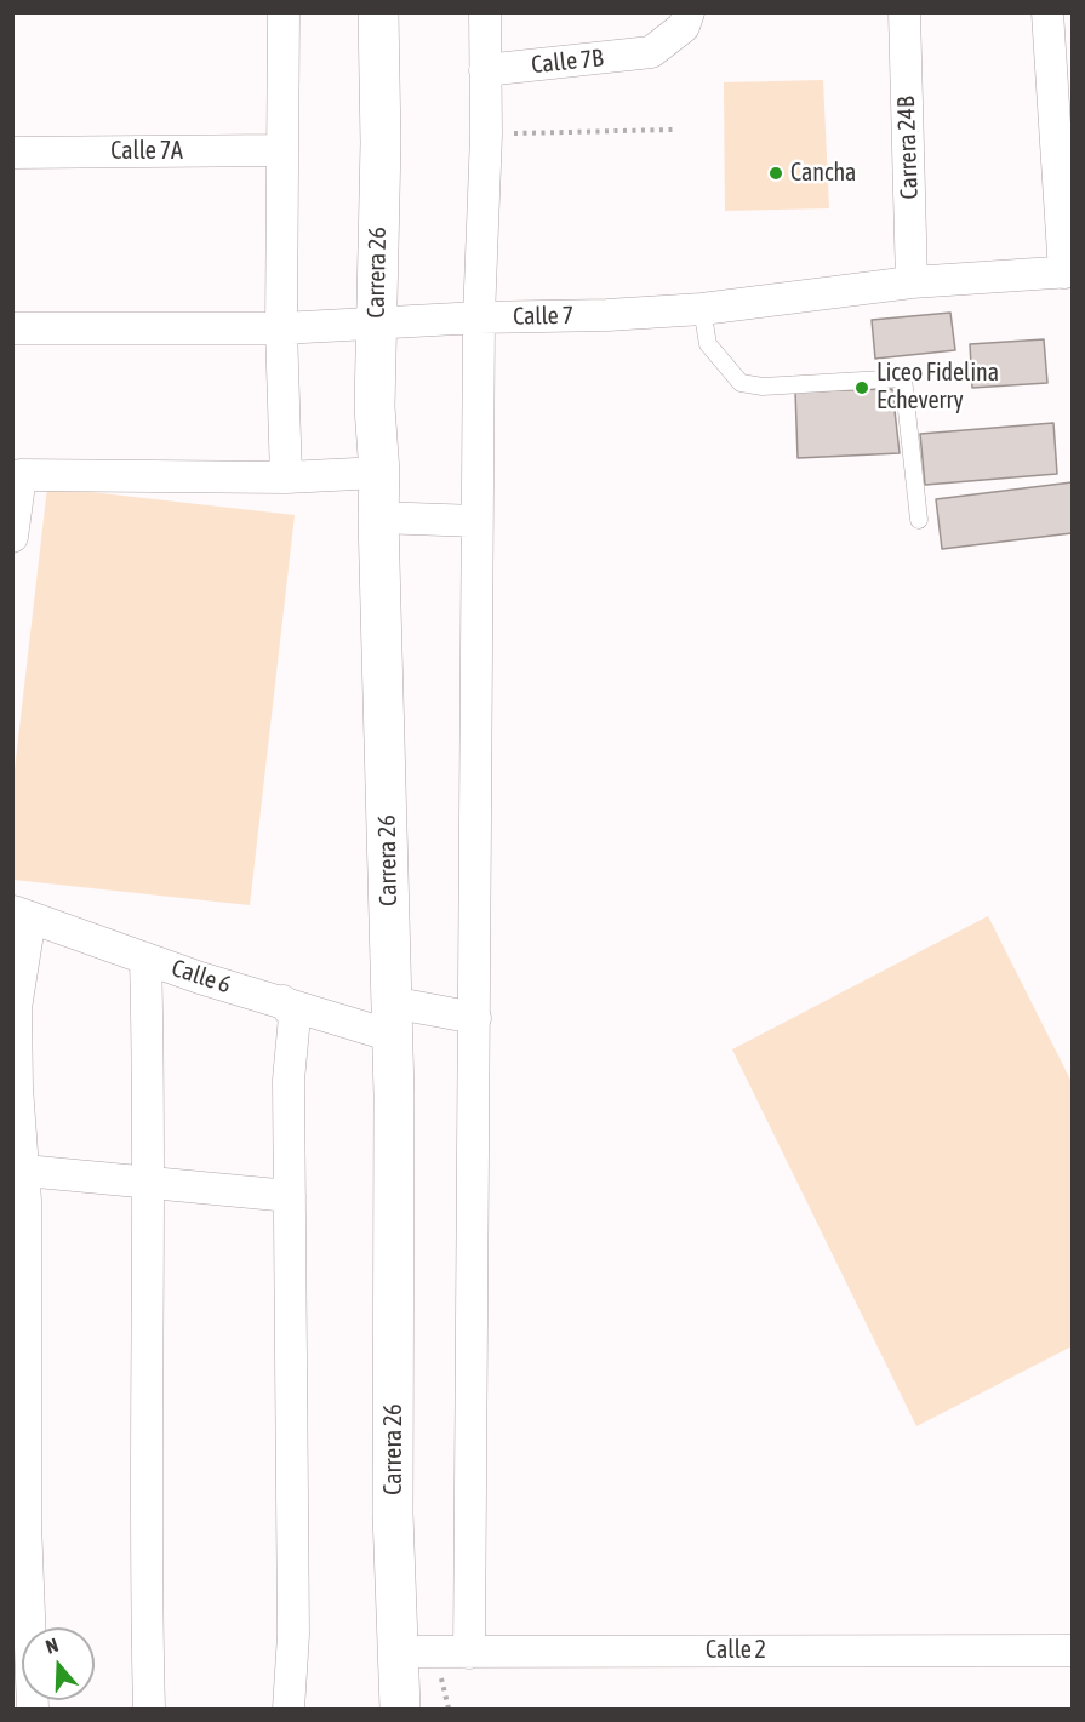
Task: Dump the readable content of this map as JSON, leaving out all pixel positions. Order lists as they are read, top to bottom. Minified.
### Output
{"streets":{"main road":["Carrera 26"],"street":["Calle 7B","Carrera 24B","Calle 7A","Calle 7","Calle 6","Calle 2"]},"crossings":[["Carrera 24B","Calle 7"],["Carrera 26","Calle 7"],["Carrera 26","Calle 6"],["Carrera 26","Calle 2"]],"places":["Cancha","Liceo Fidelina Echeverry"],"north":"top"}
